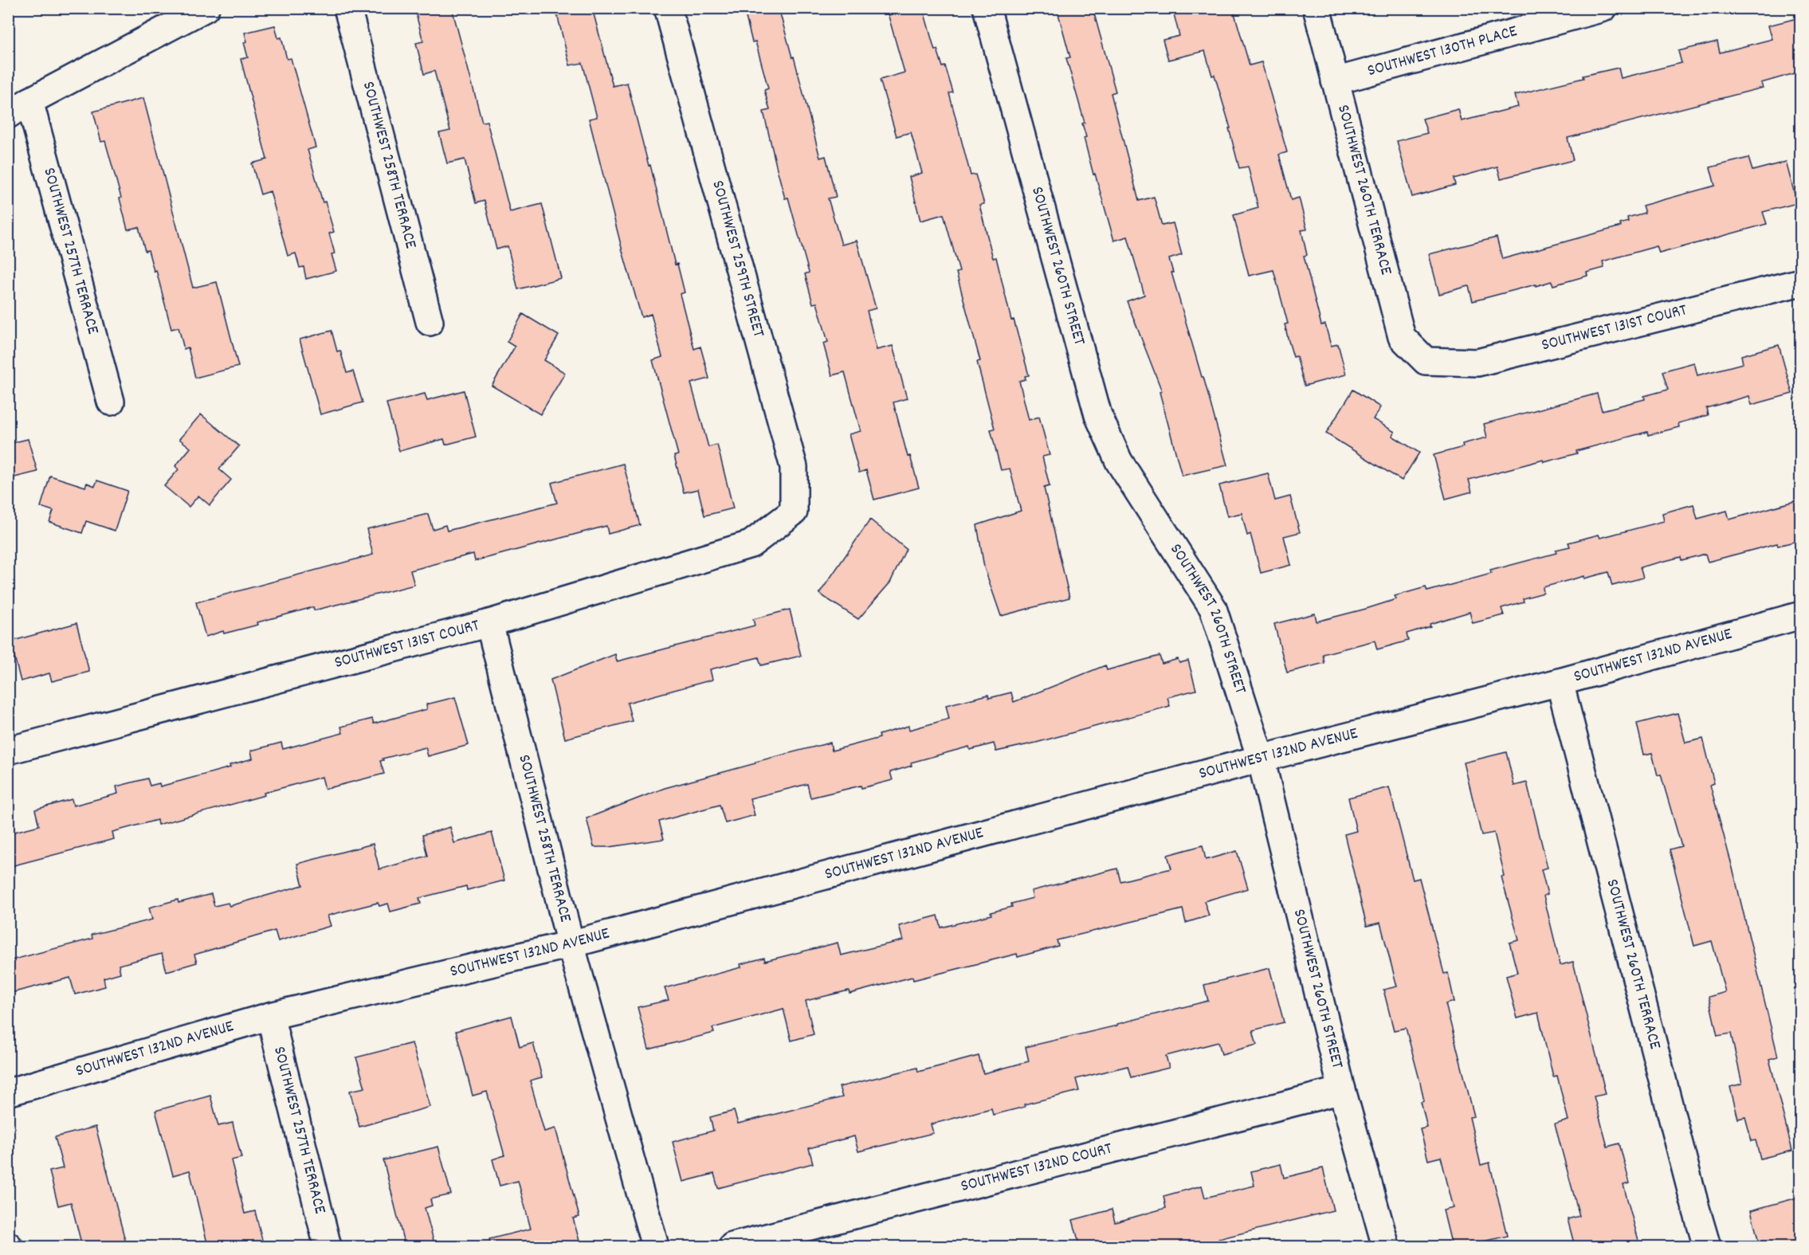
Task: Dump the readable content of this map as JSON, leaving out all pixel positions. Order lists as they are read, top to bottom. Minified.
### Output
{"streets":{"street":["SOUTHWEST 130TH PLACE","SOUTHWEST 258TH TERRACE","SOUTHWEST 260TH TERRACE","SOUTHWEST 257TH TERRACE","SOUTHWEST 259TH STREET","SOUTHWEST 260TH STREET","SOUTHWEST 131ST COURT","SOUTHWEST 132ND AVENUE","SOUTHWEST 132ND COURT"]},"crossings":[["SOUTHWEST 130TH PLACE","SOUTHWEST 260TH TERRACE"],["SOUTHWEST 258TH TERRACE","SOUTHWEST 131ST COURT"],["SOUTHWEST 258TH TERRACE","SOUTHWEST 132ND AVENUE"],["SOUTHWEST 260TH TERRACE","SOUTHWEST 131ST COURT"],["SOUTHWEST 260TH TERRACE","SOUTHWEST 132ND AVENUE"],["SOUTHWEST 257TH TERRACE","SOUTHWEST 132ND AVENUE"],["SOUTHWEST 259TH STREET","SOUTHWEST 131ST COURT"],["SOUTHWEST 260TH STREET","SOUTHWEST 132ND AVENUE"],["SOUTHWEST 260TH STREET","SOUTHWEST 132ND COURT"]]}
